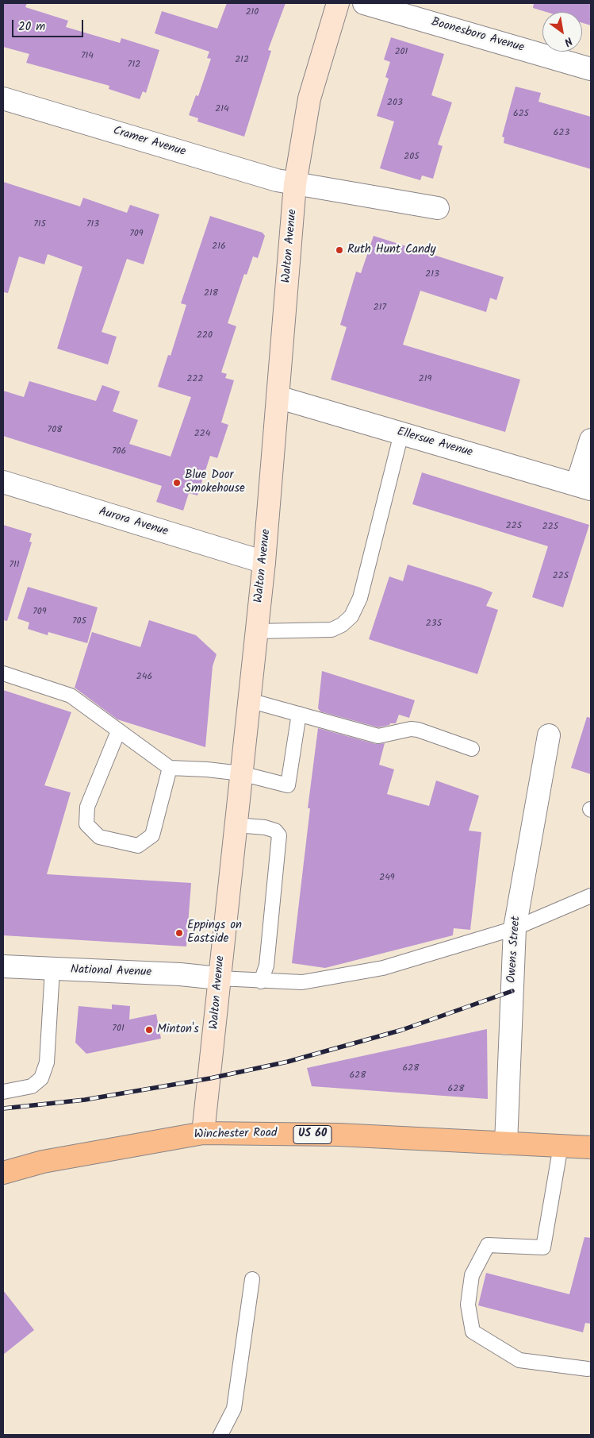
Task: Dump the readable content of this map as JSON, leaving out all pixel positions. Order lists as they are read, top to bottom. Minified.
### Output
{"streets":{"main road":["Winchester Road","US 60"],"street":["Boonesboro Avenue","Cramer Avenue","Walton Avenue","Ellersue Avenue","Aurora Avenue","Owens Street","National Avenue"]},"crossings":[["Cramer Avenue","Walton Avenue"],["Walton Avenue","Ellersue Avenue"],["Walton Avenue","Aurora Avenue"],["Walton Avenue","National Avenue"],["Walton Avenue","Winchester Road"],["Owens Street","Winchester Road"]],"places":["Ruth Hunt Candy","Blue Door Smokehouse","Eppings on Eastside","Minton's"],"house_numbers":["210","201","714","212","712","203","214","625","623","205","715","713","709","216","213","218","217","220","222","219","708","224","706","225","225","711","225","709","705","235","246","249","701","628","628","628"],"scale_bar":"20 m","north":"bottom right"}
